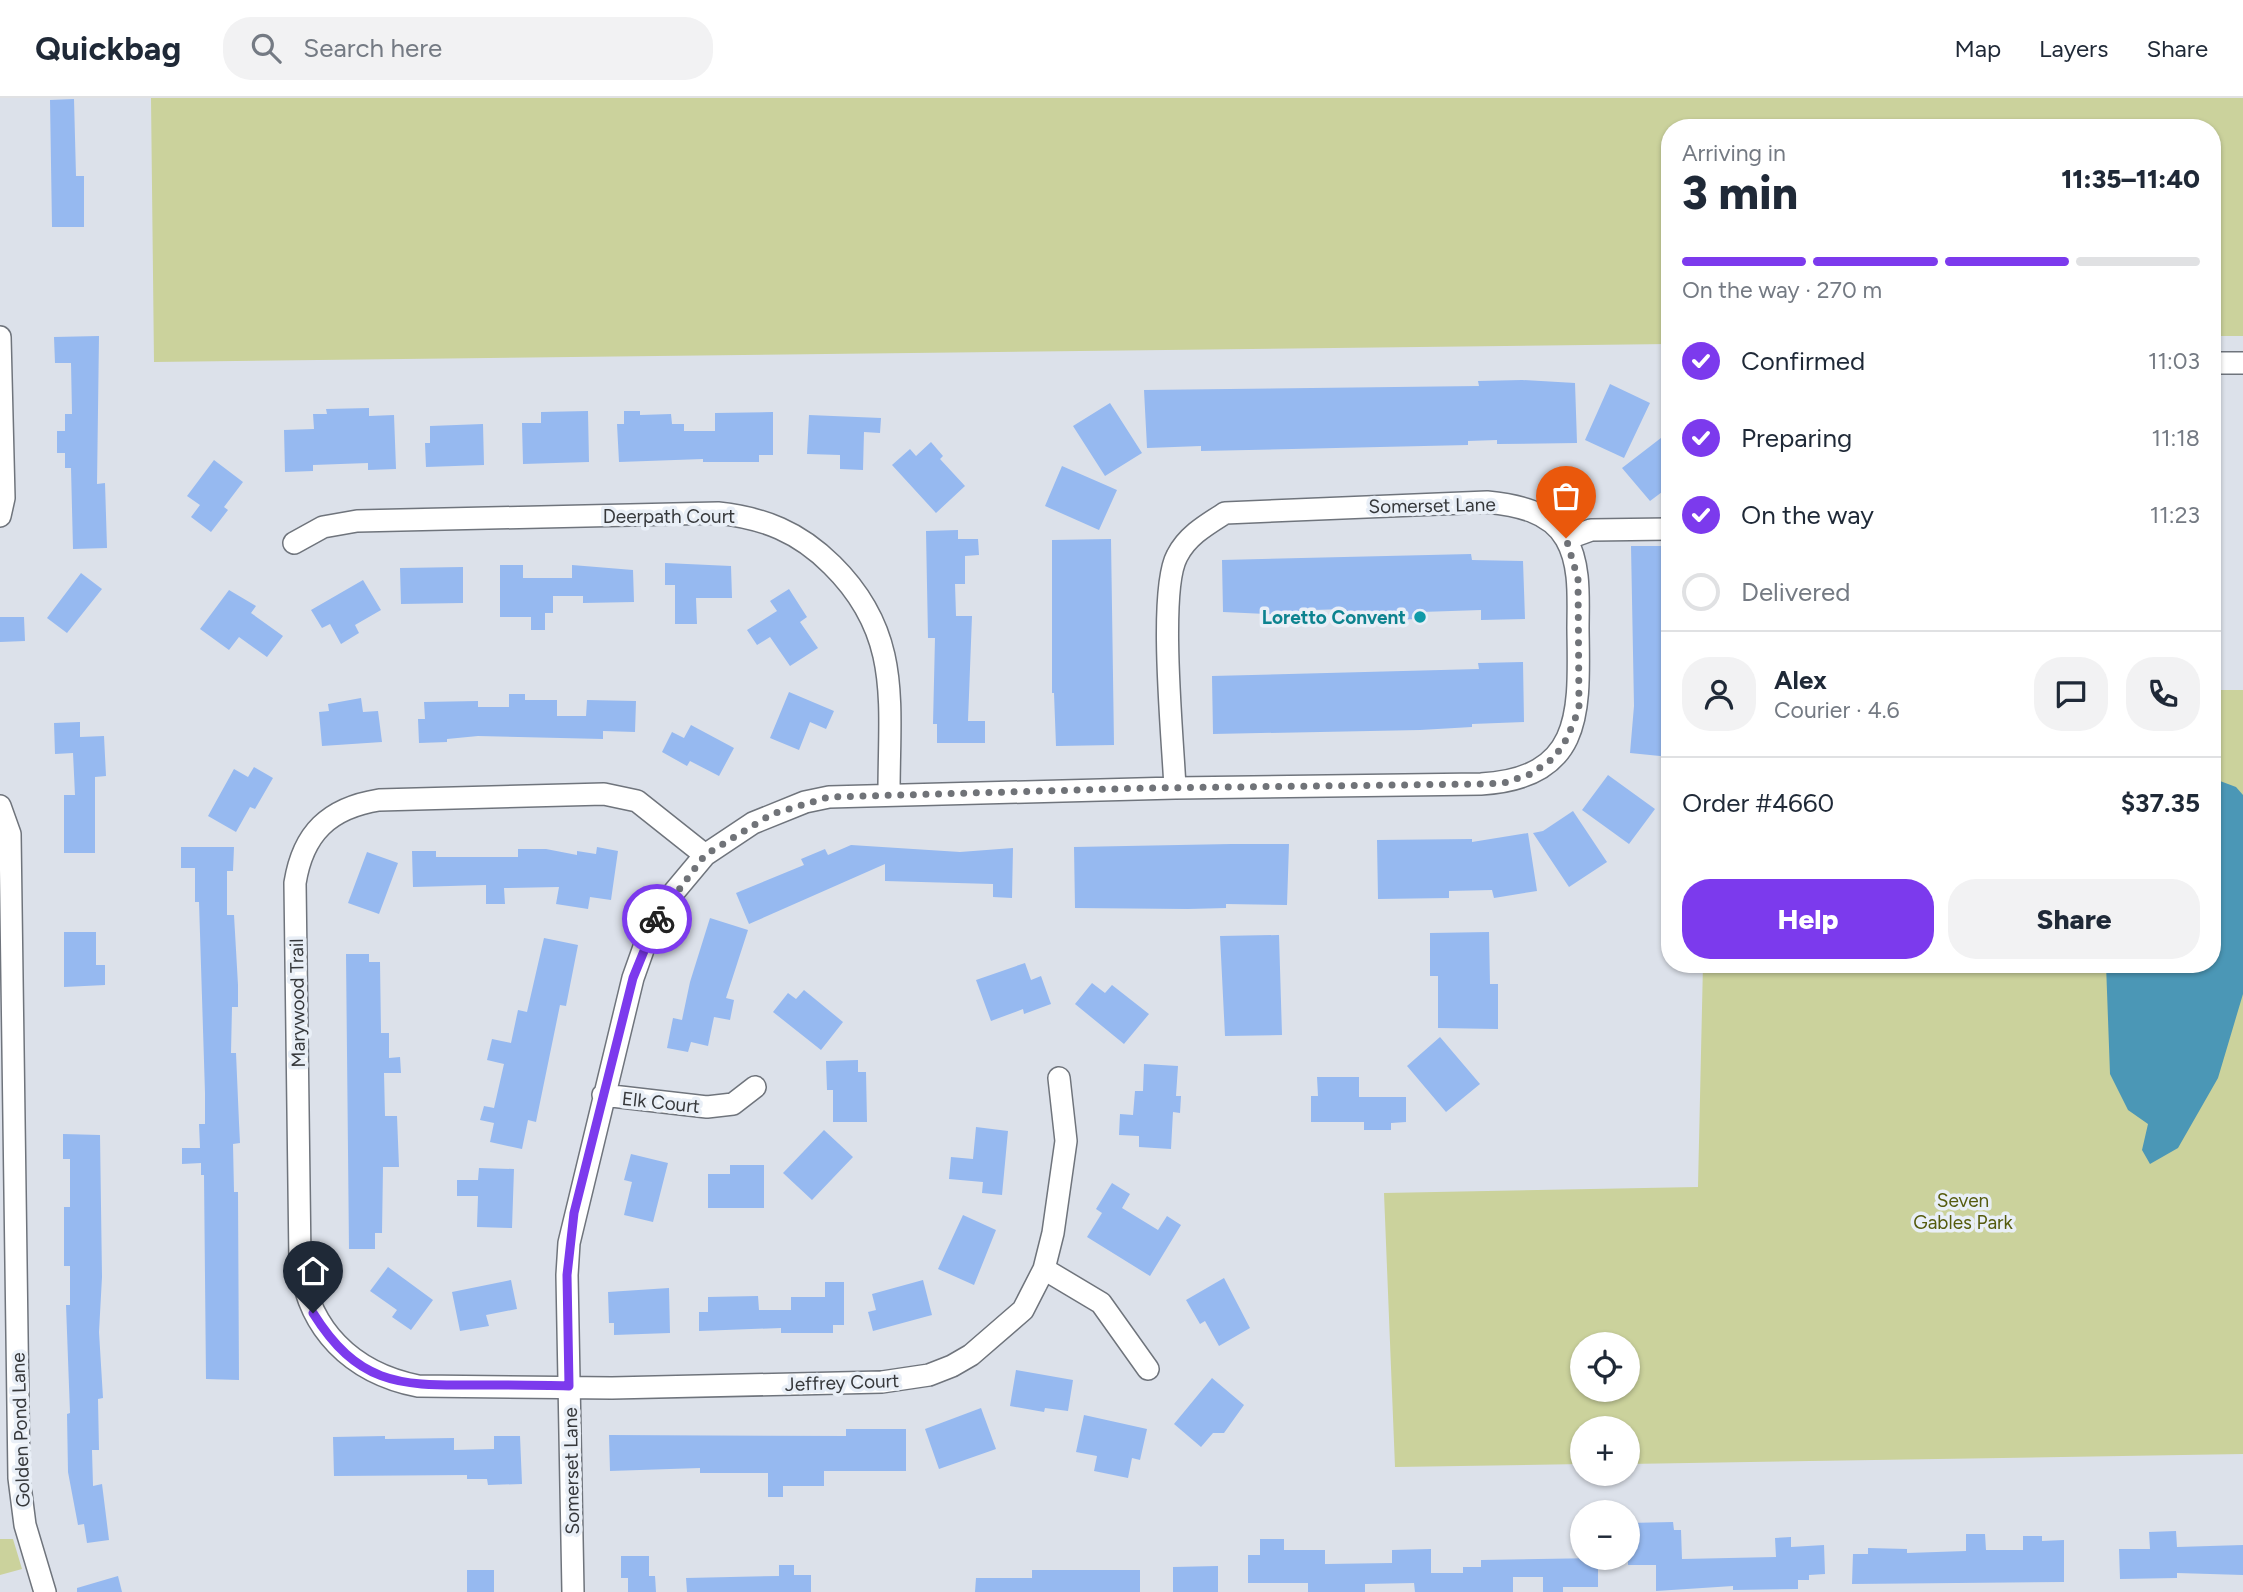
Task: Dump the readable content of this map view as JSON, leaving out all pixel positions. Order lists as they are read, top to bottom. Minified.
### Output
{"streets":{"street":["Somerset Lane","Deerpath Court","Marywood Trail","Elk Court","Jeffrey Court","Golden Pond Lane"]},"crossings":[["Somerset Lane","Deerpath Court"],["Somerset Lane","Marywood Trail"],["Somerset Lane","Elk Court"],["Somerset Lane","Jeffrey Court"],["Marywood Trail","Jeffrey Court"]],"parks":["Seven Gables Park"],"places":["Loretto Convent"],"page":{"header":"Quickbag","search":"Search here","nav":["Map","Layers","Share"],"heading":["3 min","Arriving in","11:35–11:40"],"panel":["Alex","Courier · 4.6","Order #4660","$37.35"],"bar":"On the way · 270 m","list":[["Confirmed","11:03"],["Preparing","11:18"],["On the way","11:23"],"Delivered"],"buttons":["Help","Share"],"map_buttons":["+","−"]}}
